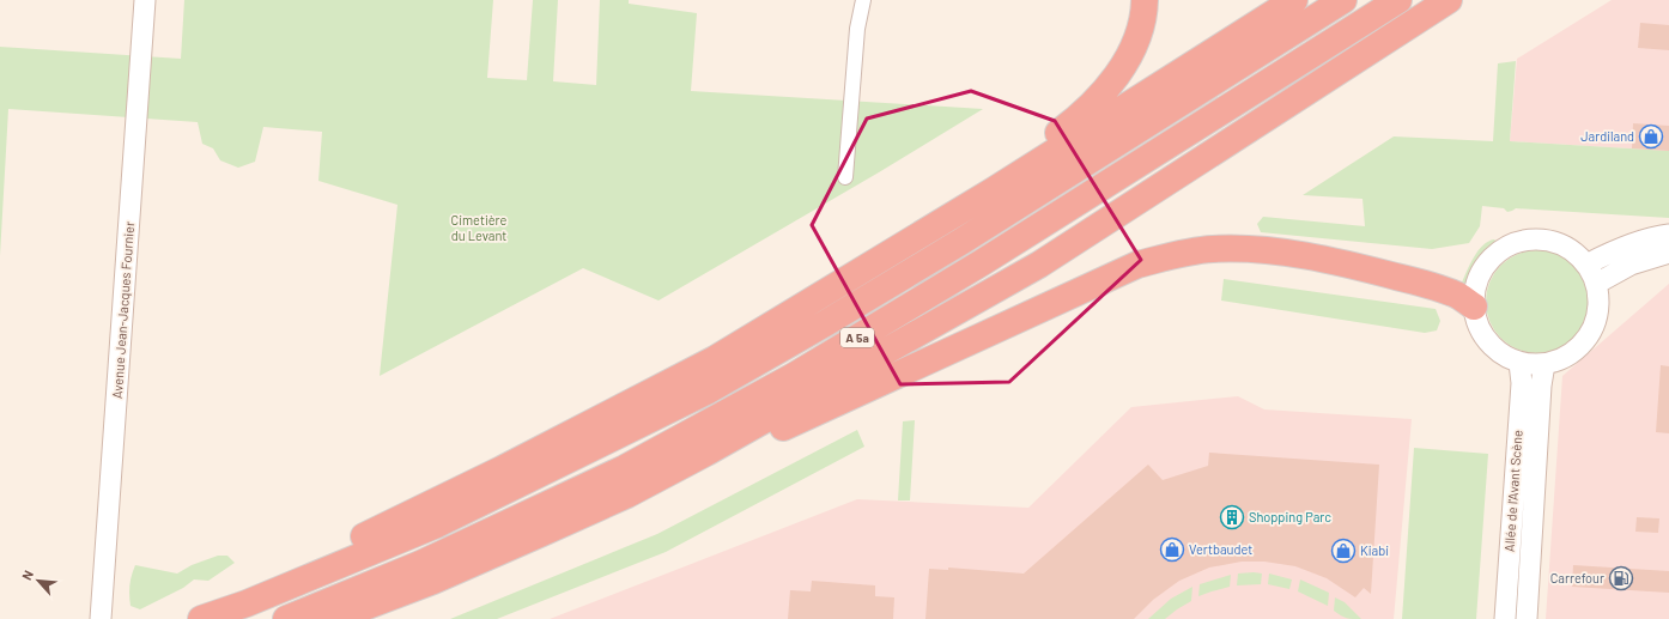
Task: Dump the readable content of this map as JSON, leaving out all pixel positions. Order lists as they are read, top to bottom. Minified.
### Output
{"streets":{"highway":["A 5a"],"street":["Avenue Jean-Jacques Fournier","Allée de l'Avant Scène"]},"parks":["Cimetière du Levant"],"places":{"shop":["Jardiland","Vertbaudet","Kiabi"],"building":["Shopping Parc"],"fuel station":["Carrefour"]},"north":"top left"}
